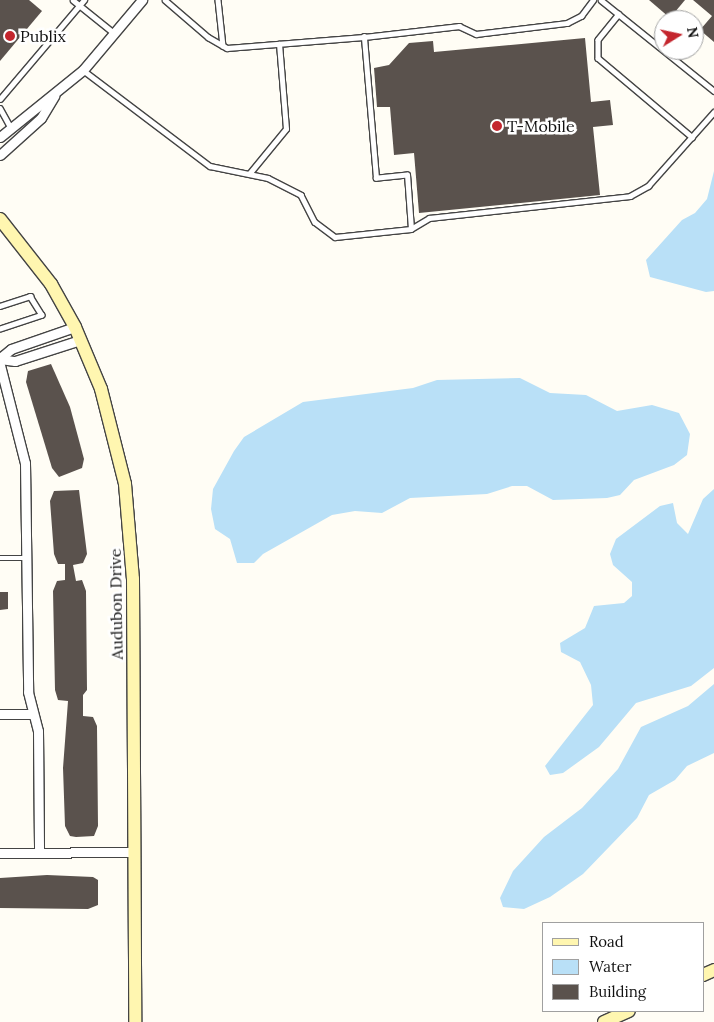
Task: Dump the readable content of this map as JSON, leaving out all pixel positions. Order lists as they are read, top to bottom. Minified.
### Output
{"streets":{"street":["Audubon Drive"]},"places":["Publix","T-Mobile"],"legend":["Road","Water","Building"],"north":"right"}
